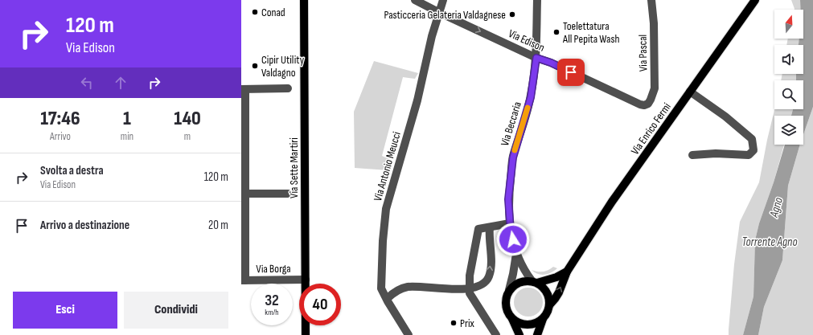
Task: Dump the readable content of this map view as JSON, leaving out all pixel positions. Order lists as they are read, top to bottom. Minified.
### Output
{"streets":{"main road":["Via Enrico Fermi","Via Sette Martiri"],"street":["Via Edison","Via Pascal","Via Beccaria","Via Antonio Meucci","Via Borga"]},"crossings":[["Via Edison","Via Pascal"],["Via Edison","Via Beccaria"],["Via Edison","Via Antonio Meucci"],["Via Beccaria","Via Enrico Fermi"],["Via Sette Martiri","Via Borga"]],"one_way":["Via Edison"],"water":["Agno","Torrente Agno"],"places":["Conad","Pasticceria Gelateria Valdagnese","Toelettatura All Pepita Wash","Cipir Utility Valdagno","Prix"],"north":"top","page":{"turn":["120 m","Via Edison"],"eta":["17:46","Arrivo","1","min","140","m"],"list":[{"name":"Svolta a destra","note":"Via Edison","value":"120 m"},{"name":"Arrivo a destinazione","value":"20 m"}],"speed":"32 km/h","limit":"40","buttons":["Esci","Condividi"]}}
